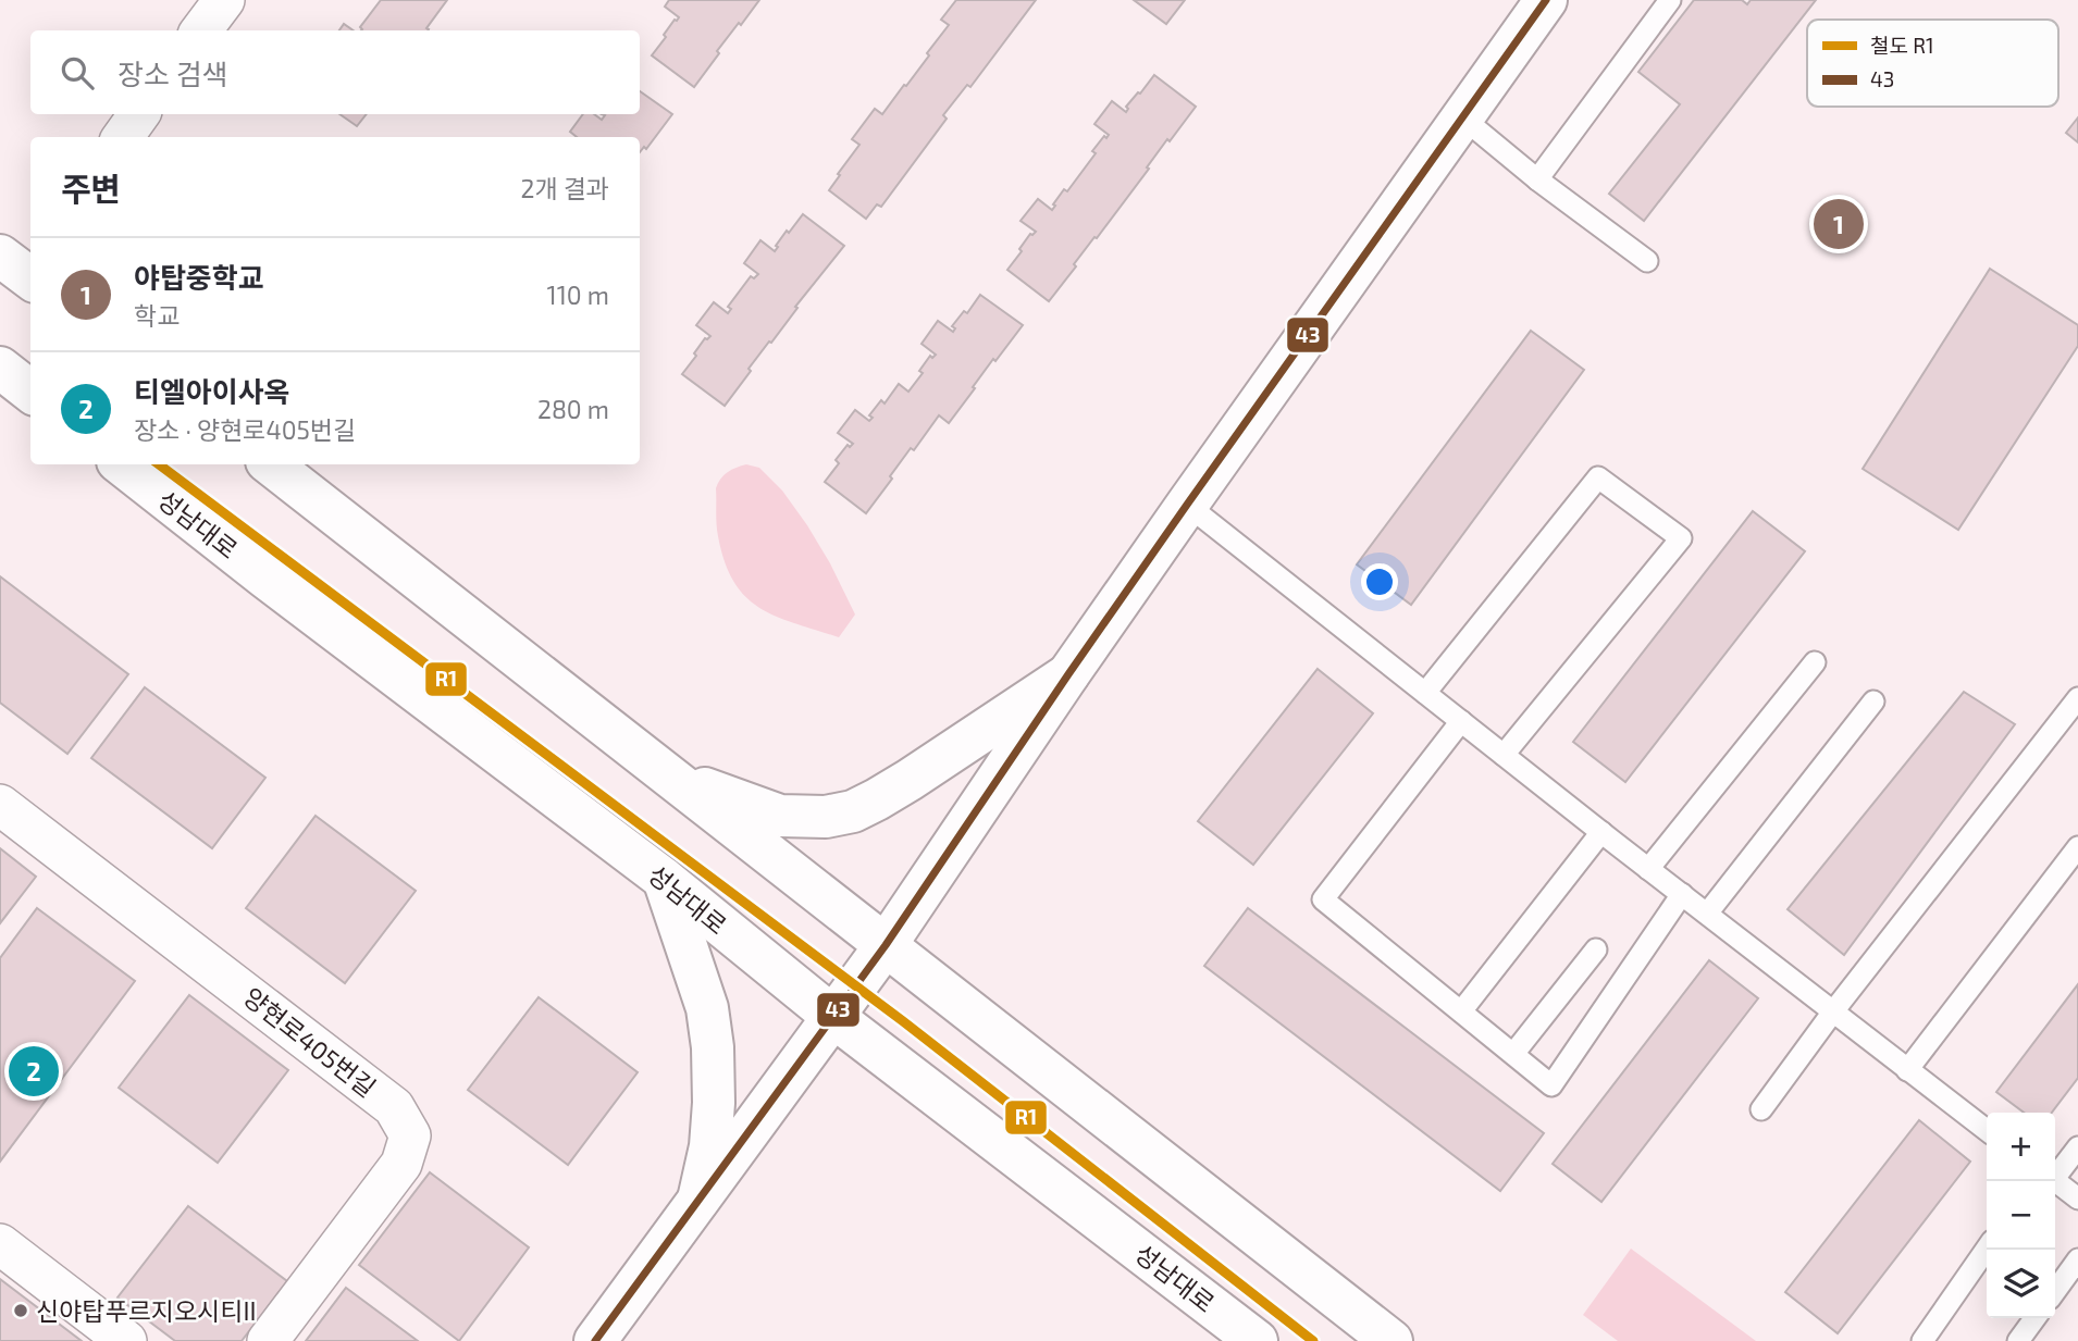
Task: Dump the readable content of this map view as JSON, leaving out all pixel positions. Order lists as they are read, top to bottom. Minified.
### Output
{"streets":{"main road":["성남대로"],"street":["양현로405번길"]},"places":["신야탑푸르지오시티II"],"lines":["transit line 43","rail line R1"],"legend":["철도 R1","43"],"page":{"search":"장소 검색","heading":["주변","2개 결과"],"pins":["1","2"],"list":[{"mark":"1","name":"야탑중학교","note":"학교","value":"110 m"},{"mark":"2","name":"티엘아이사옥","note":"장소 · 양현로405번길","value":"280 m"}],"map_buttons":["+","−"]}}
